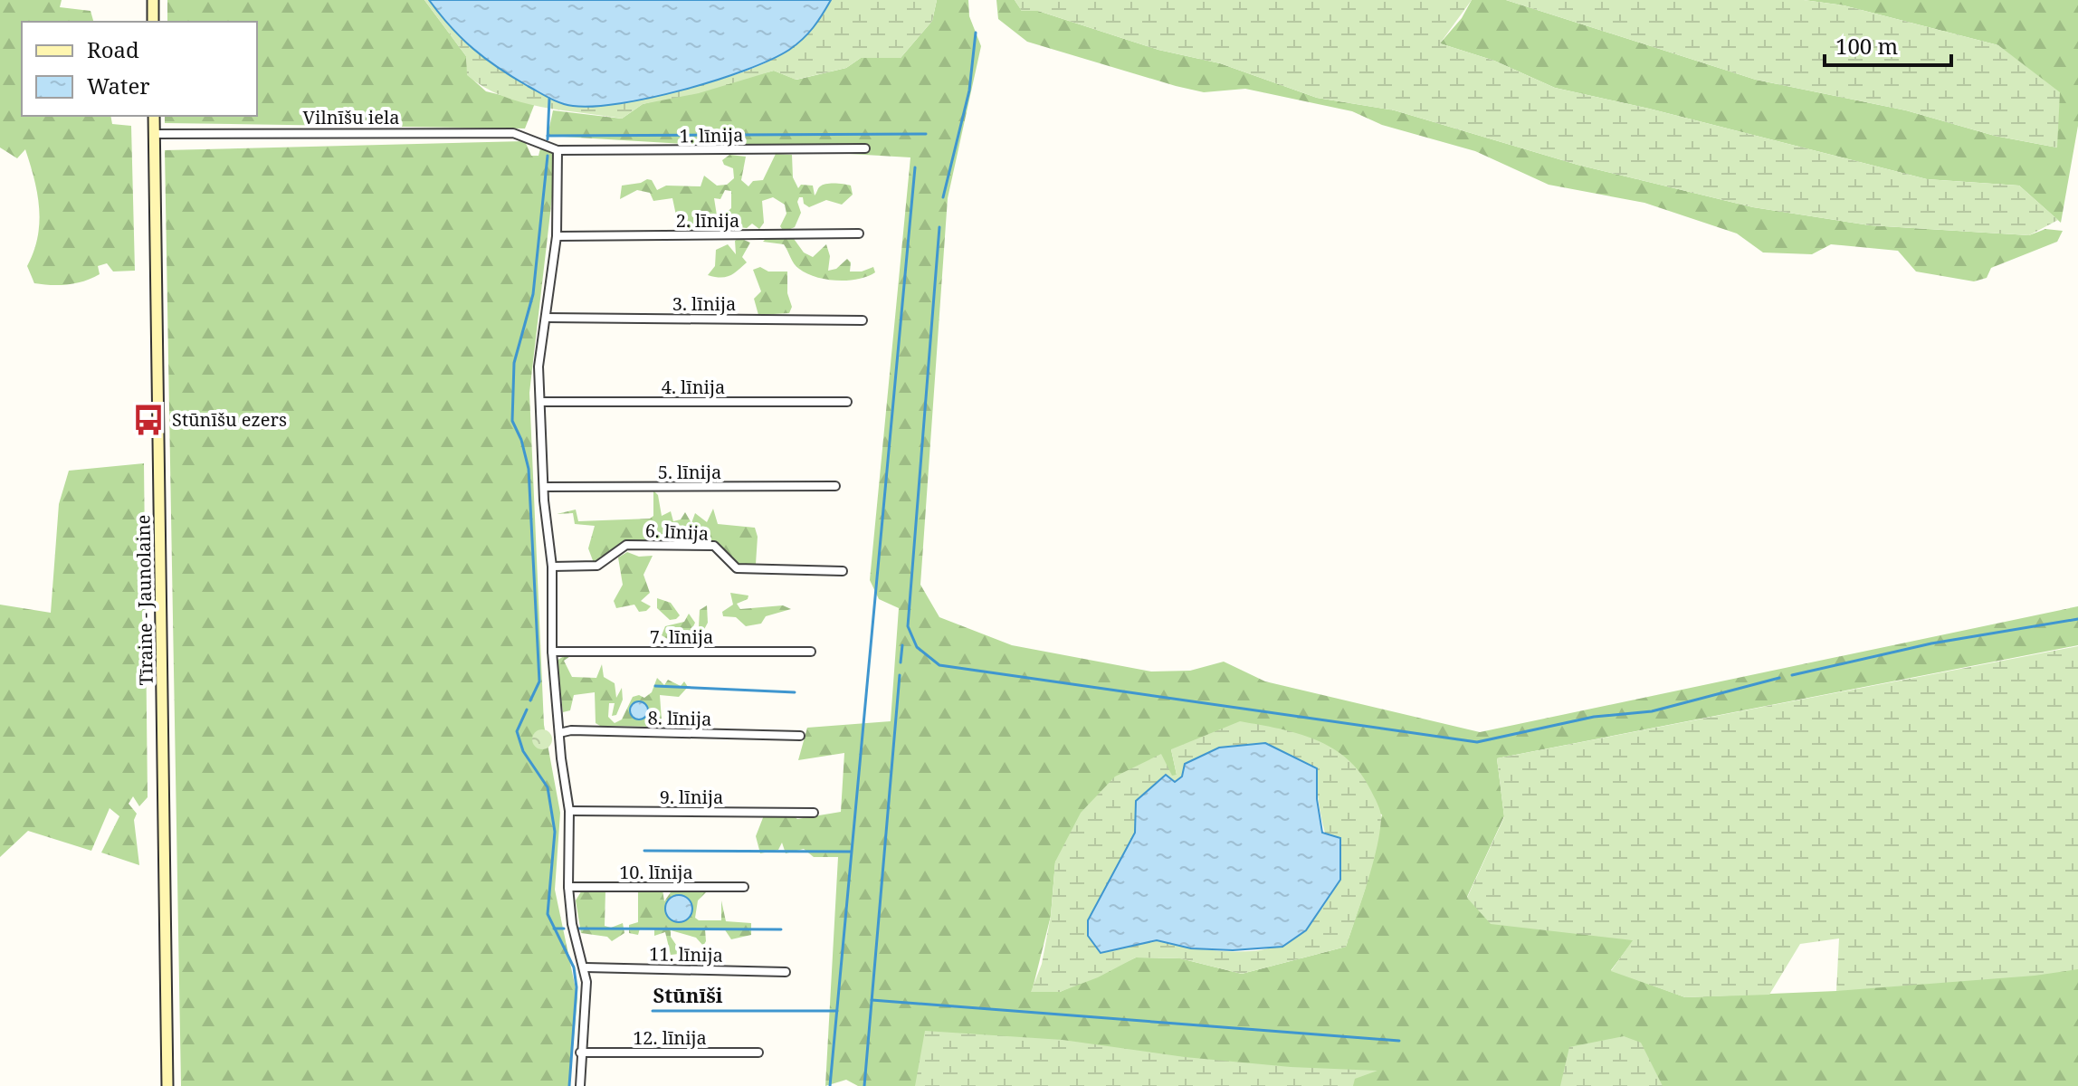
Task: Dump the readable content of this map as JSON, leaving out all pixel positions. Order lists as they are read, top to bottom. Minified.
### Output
{"streets":{"main road":["Tīraine - Jaunolaine"],"street":["Vilnīšu iela","1. līnija","2. līnija","3. līnija","4. līnija","5. līnija","6. līnija","7. līnija","8. līnija","9. līnija","10. līnija","11. līnija","12. līnija"]},"crossings":[["Vilnīšu iela","1. līnija"],["Vilnīšu iela","Tīraine - Jaunolaine"]],"districts":["Stūnīši"],"places":{"bus stop":["Stūnīšu ezers"]},"legend":["Road","Water"],"scale_bar":"100 m"}
